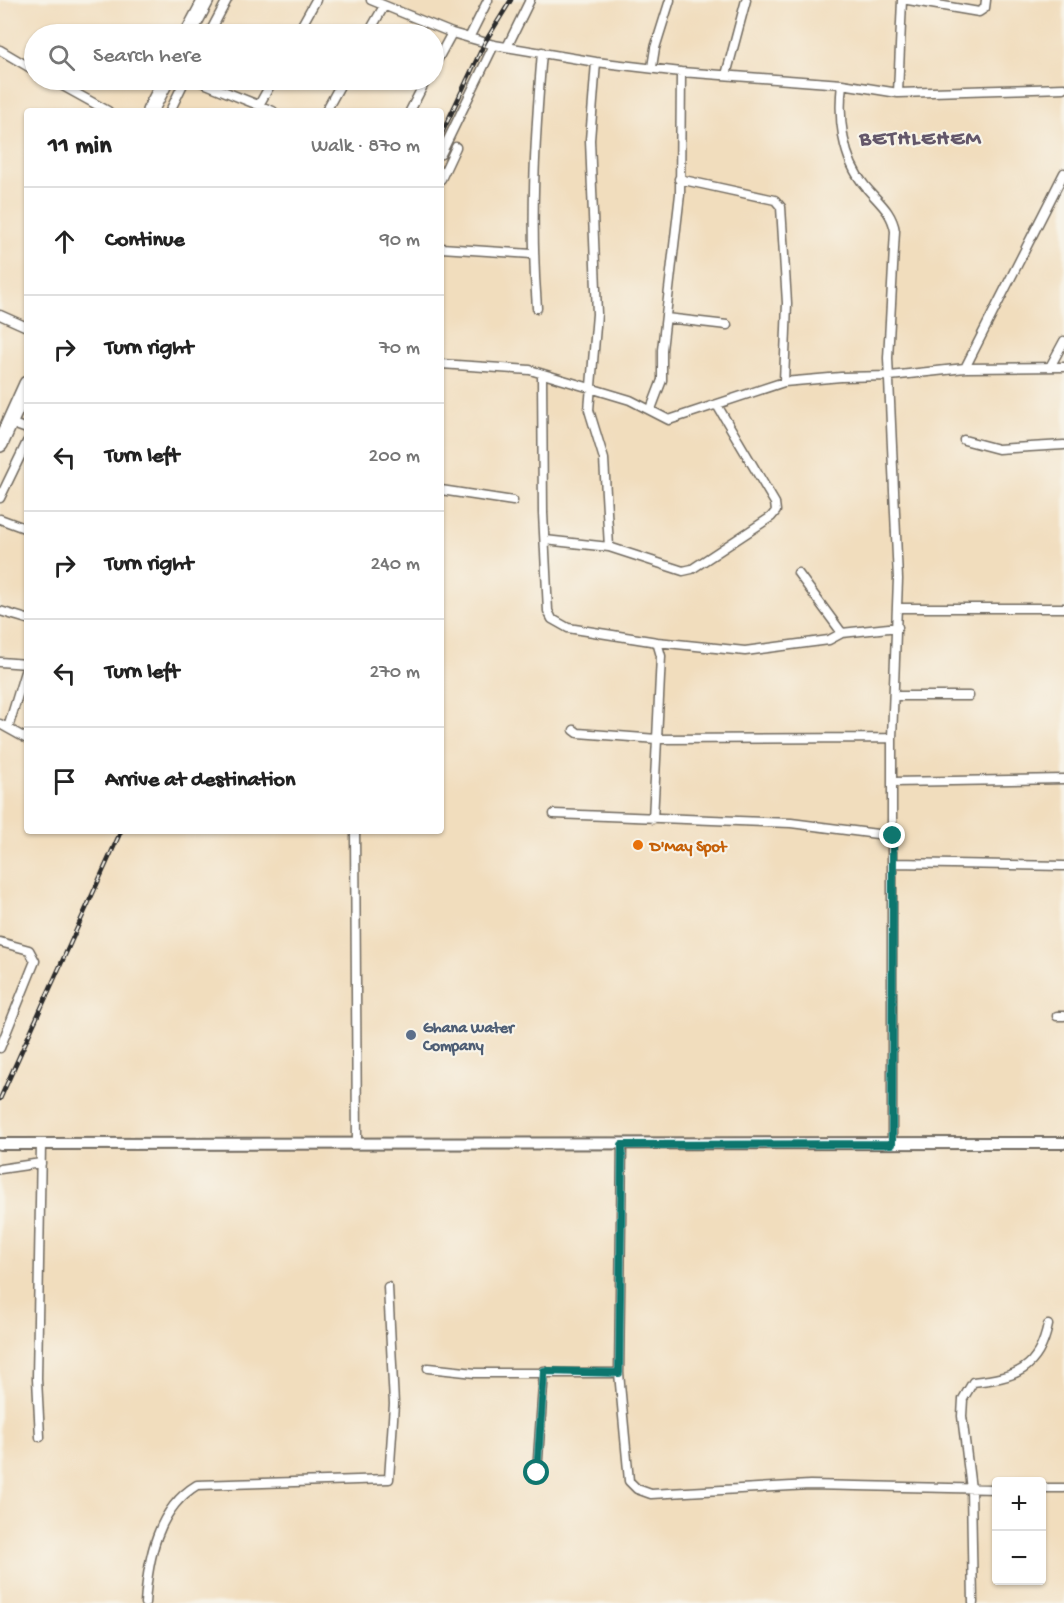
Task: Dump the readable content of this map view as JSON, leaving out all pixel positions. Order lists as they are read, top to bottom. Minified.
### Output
{"districts":["BETHLEHEM"],"places":["D'May Spot","Ghana Water Company"],"page":{"search":"Search here","heading":["11 min","Walk · 870 m"],"list":[["Continue","90 m"],["Turn right","70 m"],["Turn left","200 m"],["Turn right","240 m"],["Turn left","270 m"],"Arrive at destination"],"map_buttons":["+","−"]}}
